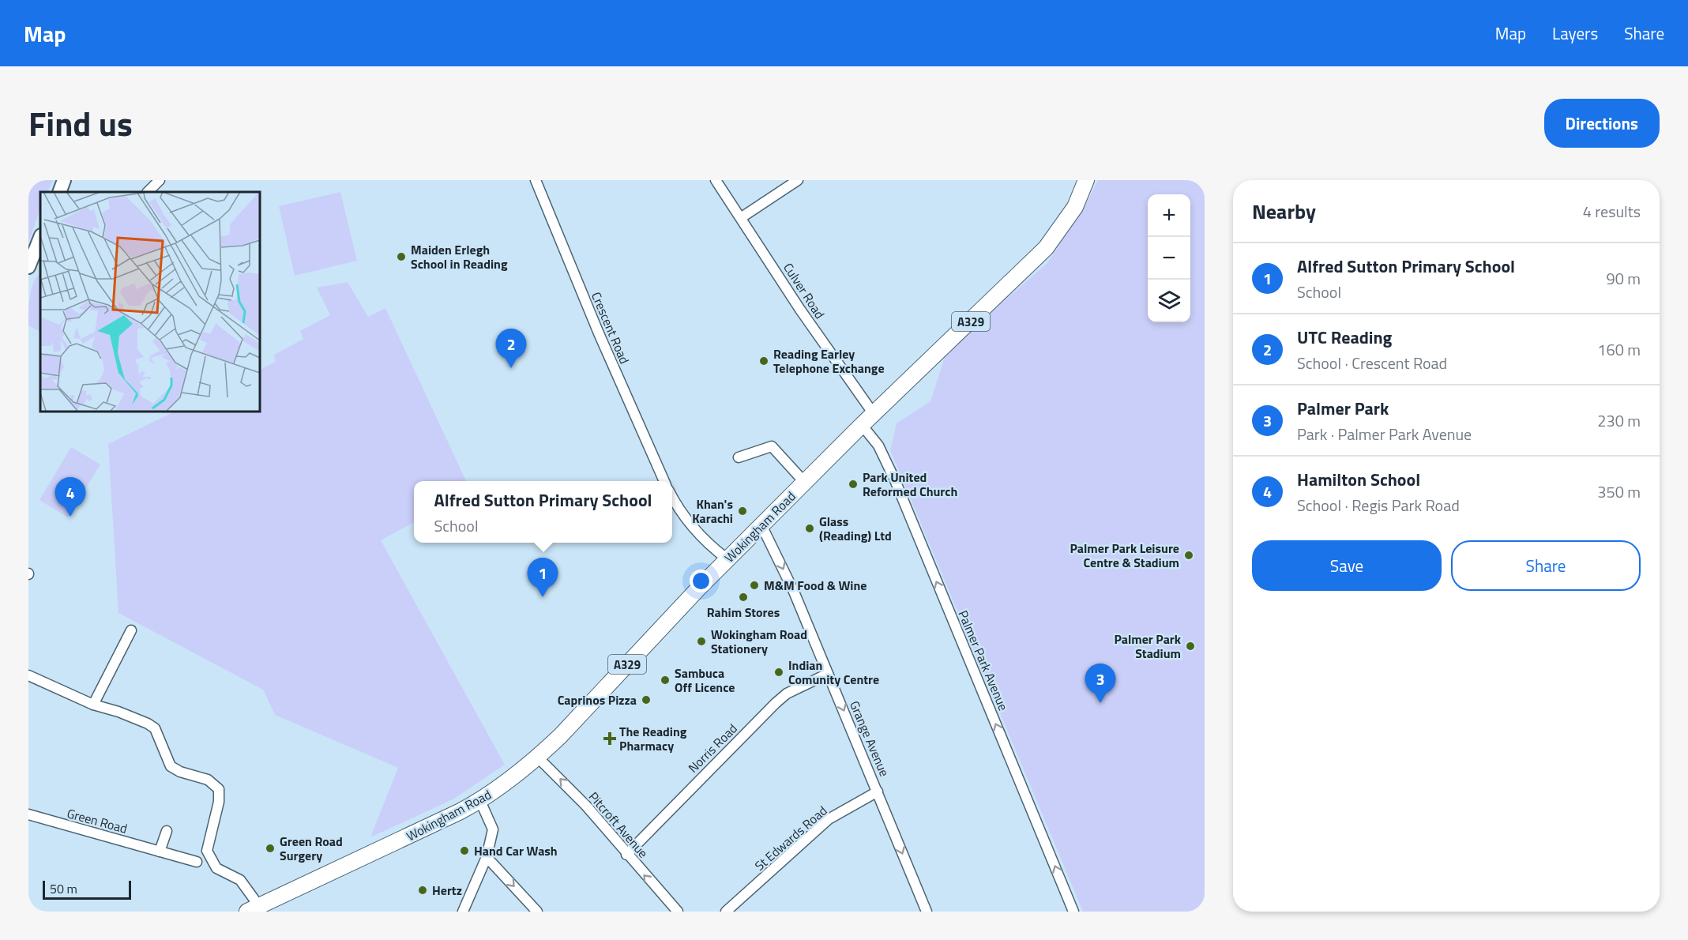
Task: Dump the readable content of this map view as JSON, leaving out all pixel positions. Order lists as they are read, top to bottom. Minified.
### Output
{"streets":{"main road":["A329","Wokingham Road"],"street":["Culver Road","Crescent Road","Palmer Park Avenue","Grange Avenue","Norris Road","Green Road","Pitcroft Avenue","St Edwards Road"]},"crossings":[["Culver Road","Wokingham Road"],["Wokingham Road","Palmer Park Avenue"],["Wokingham Road","Grange Avenue"],["Wokingham Road","Pitcroft Avenue"],["Grange Avenue","Norris Road"],["Grange Avenue","St Edwards Road"],["Norris Road","Pitcroft Avenue"]],"one_way":["Palmer Park Avenue","Grange Avenue","Pitcroft Avenue"],"places":{"other":["Maiden Erlegh School in Reading","Reading Earley Telephone Exchange","Park United Reformed Church","Khan's Karachi","Glass (Reading) Ltd","Palmer Park Leisure Centre & Stadium","M&M Food & Wine","Rahim Stores","Wokingham Road Stationery","Palmer Park Stadium","Indian Comunity Centre","Sambuca Off Licence","Caprinos Pizza","Green Road Surgery","Hand Car Wash","Hertz"],"health":["The Reading Pharmacy"]},"scale_bar":"50 m","page":{"header":"Map","nav":["Map","Layers","Share"],"title":"Find us","buttons":["Directions",["Save","Share"]],"heading":["Nearby","4 results"],"map_buttons":["+","−"],"list":[{"mark":"1","name":"Alfred Sutton Primary School","note":"School","value":"90 m"},{"mark":"2","name":"UTC Reading","note":"School · Crescent Road","value":"160 m"},{"mark":"3","name":"Palmer Park","note":"Park · Palmer Park Avenue","value":"230 m"},{"mark":"4","name":"Hamilton School","note":"School · Regis Park Road","value":"350 m"}],"pins":["2","4","1","3"],"popup":["Alfred Sutton Primary School","School"],"scale":"50 m"}}
